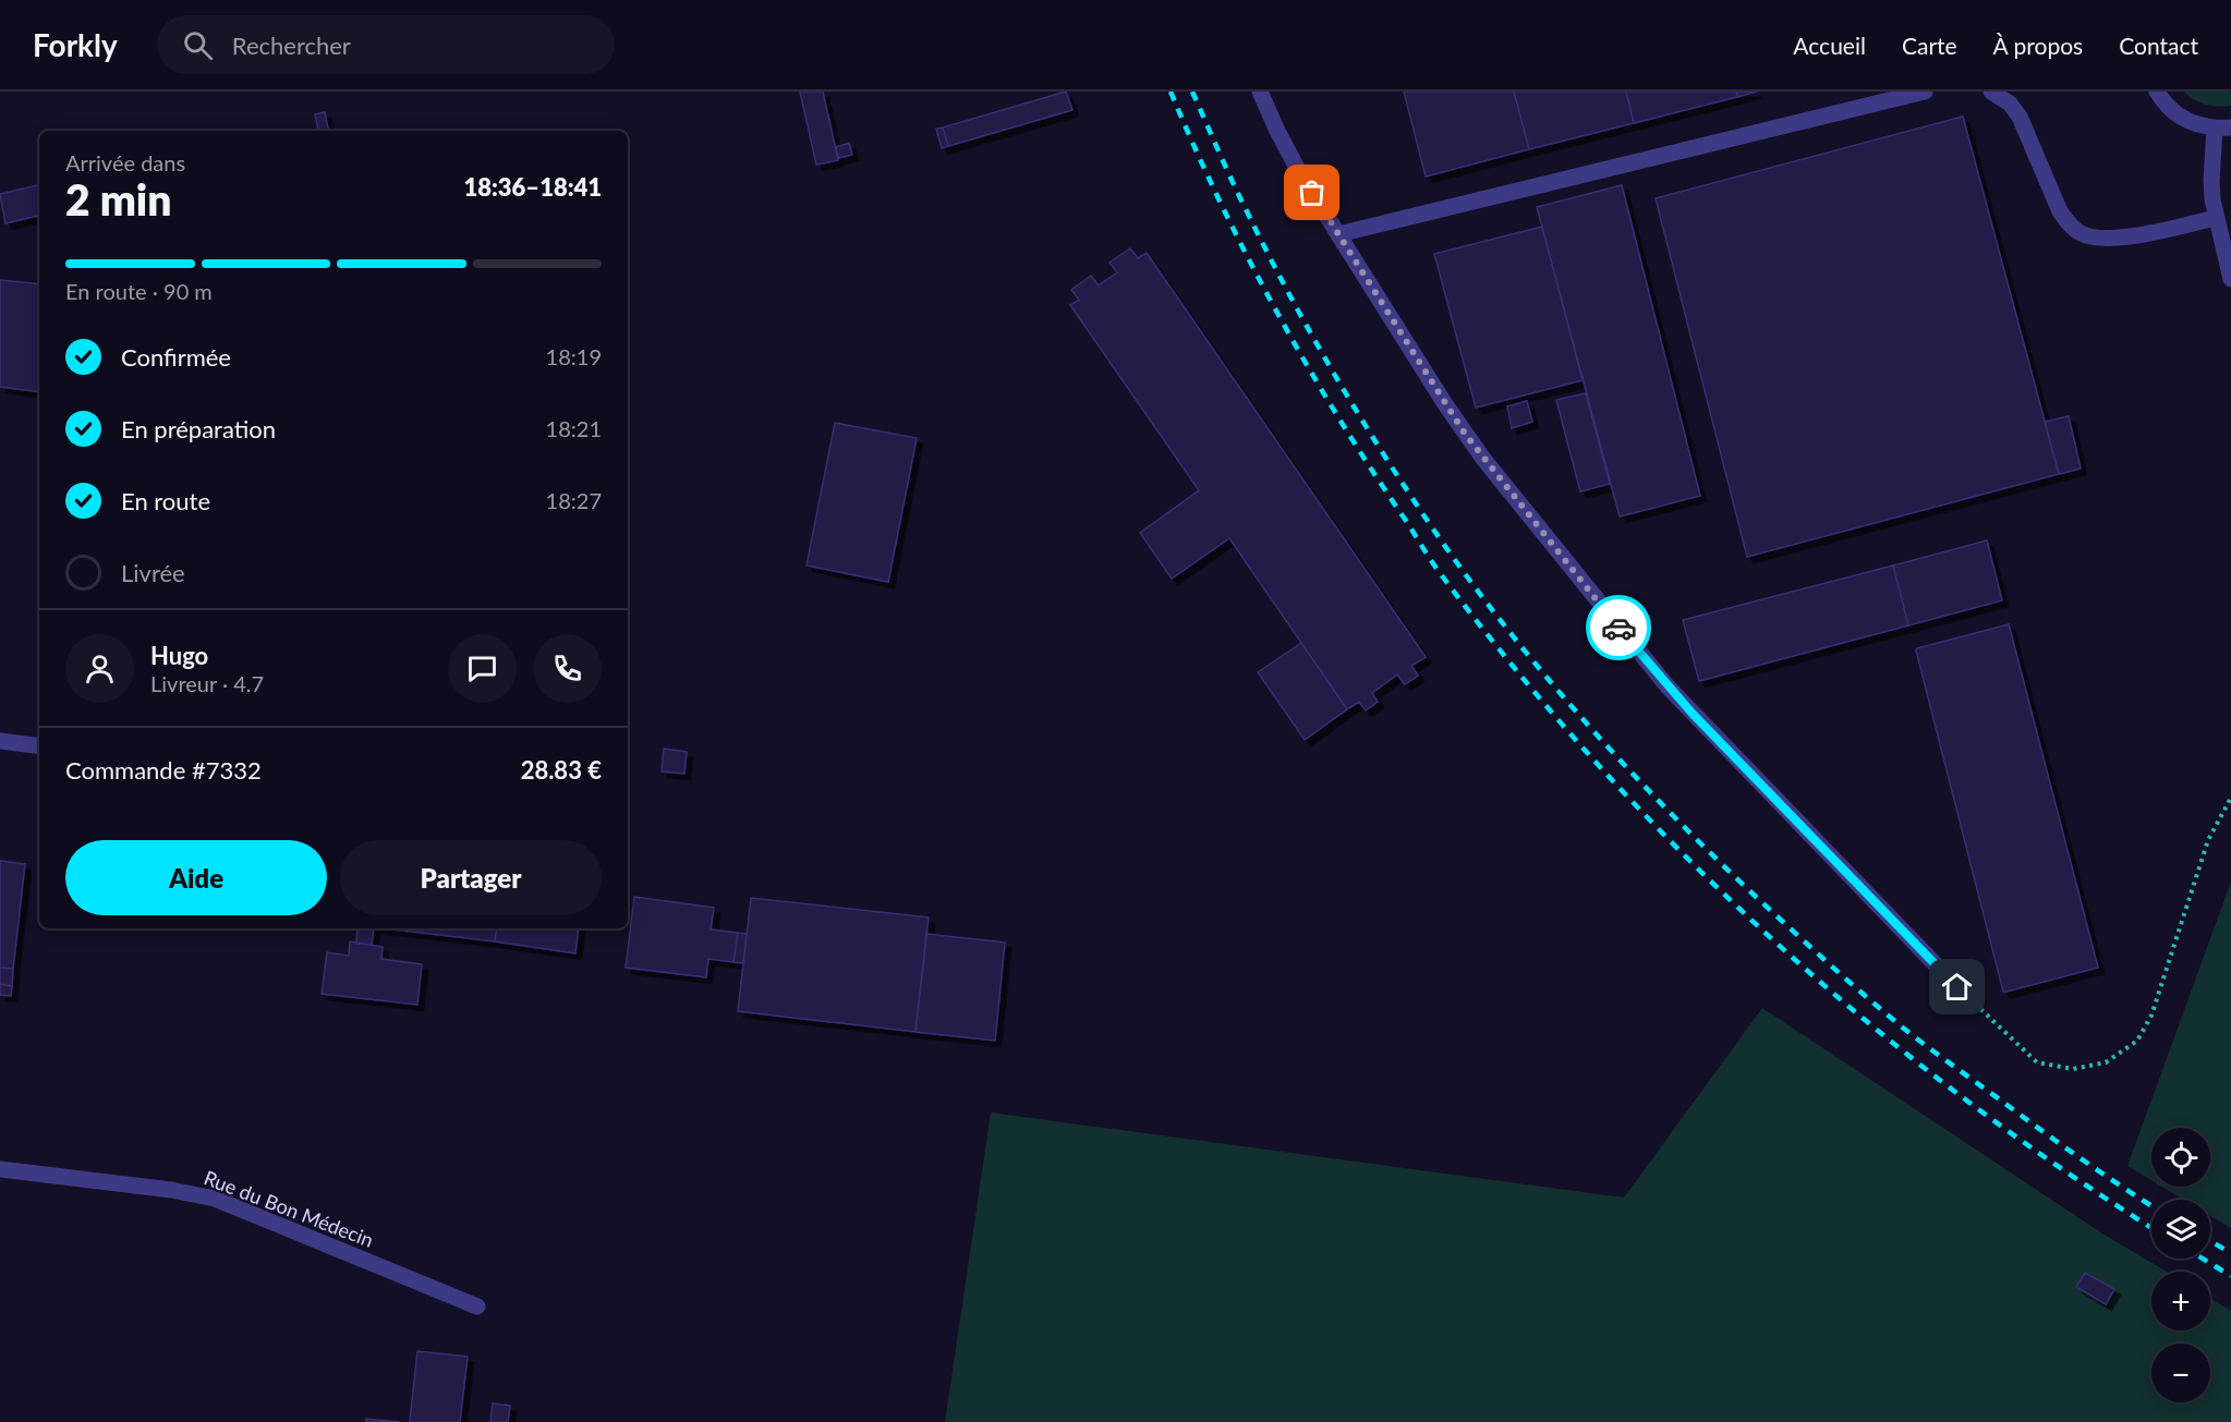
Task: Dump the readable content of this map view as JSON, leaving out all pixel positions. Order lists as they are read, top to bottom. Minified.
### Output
{"streets":{"street":["Rue du Bon Médecin"]},"page":{"header":"Forkly","search":"Rechercher","nav":["Accueil","Carte","À propos","Contact"],"heading":["2 min","Arrivée dans","18:36–18:41"],"panel":["Hugo","Livreur · 4.7","Commande #7332","28.83 €"],"bar":"En route · 90 m","list":[["Confirmée","18:19"],["En préparation","18:21"],["En route","18:27"],"Livrée"],"buttons":["Aide","Partager"],"map_buttons":["+","−"]}}
